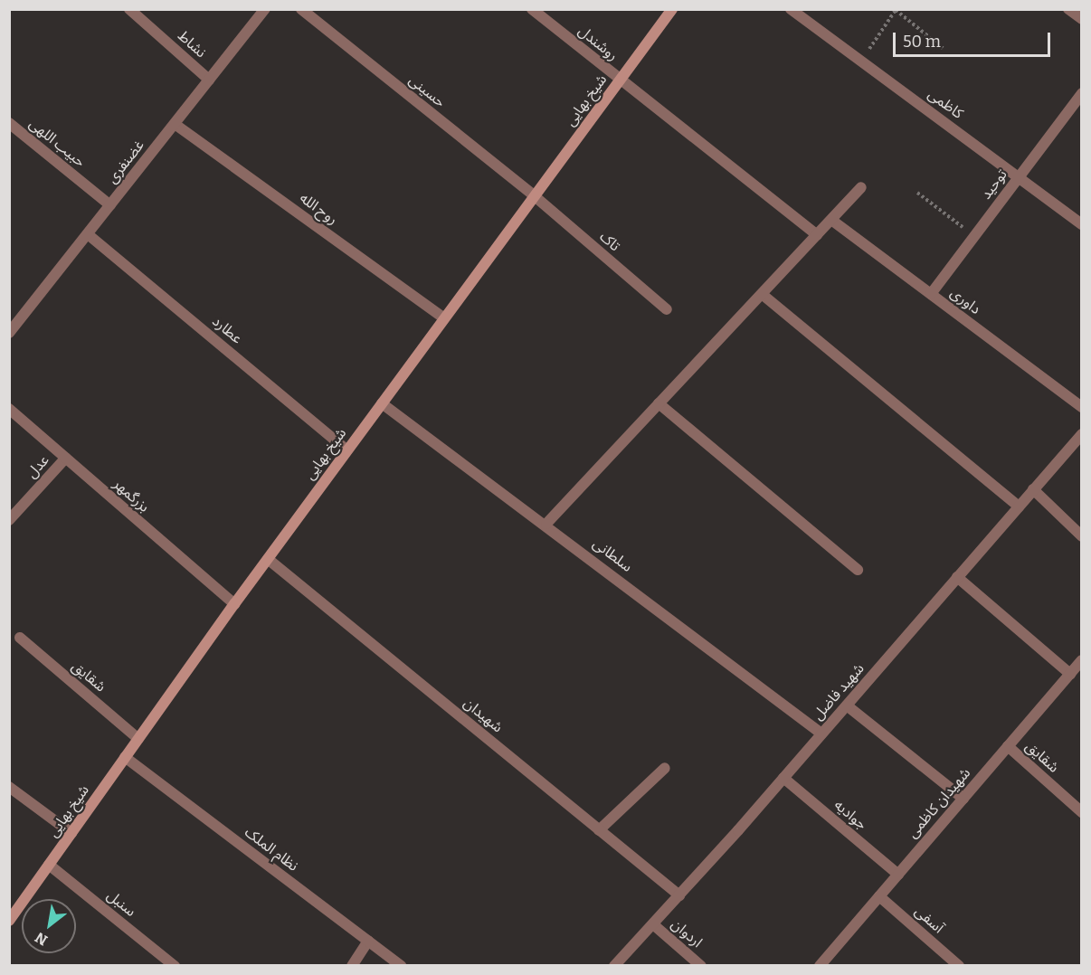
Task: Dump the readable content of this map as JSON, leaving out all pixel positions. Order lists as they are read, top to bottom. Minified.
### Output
{"streets":{"main road":["شیخ بهایی"],"street":["روشندل","نشاط","حسینی","کاظمی","حبیب اللهی","غضنفری","توحید","روح الله","تاک","داوری","عطارد","عدل","بزرگمهر","سلطانی","شقایق","شهید فاضل","شهیدان","شهیدان کاظمی","جوادیه","نظام الملک","سنبل","آسفی","اردوان"]},"crossings":[["روشندل","شیخ بهایی"],["نشاط","غضنفری"],["حسینی","شیخ بهایی"],["حسینی","تاک"],["شیخ بهایی","روح الله"],["شیخ بهایی","تاک"],["شیخ بهایی","عطارد"],["شیخ بهایی","بزرگمهر"],["شیخ بهایی","سلطانی"],["شیخ بهایی","شقایق"],["شیخ بهایی","شهیدان"],["شیخ بهایی","نظام الملک"],["شیخ بهایی","سنبل"],["کاظمی","توحید"],["حبیب اللهی","غضنفری"],["غضنفری","روح الله"],["غضنفری","عطارد"],["توحید","داوری"],["عدل","بزرگمهر"],["سلطانی","شهید فاضل"],["شقایق","شهیدان کاظمی"],["شهید فاضل","شهیدان"],["شهید فاضل","جوادیه"],["شهید فاضل","اردوان"],["شهیدان کاظمی","جوادیه"],["شهیدان کاظمی","آسفی"]],"scale_bar":"50 m","north":"bottom left"}
